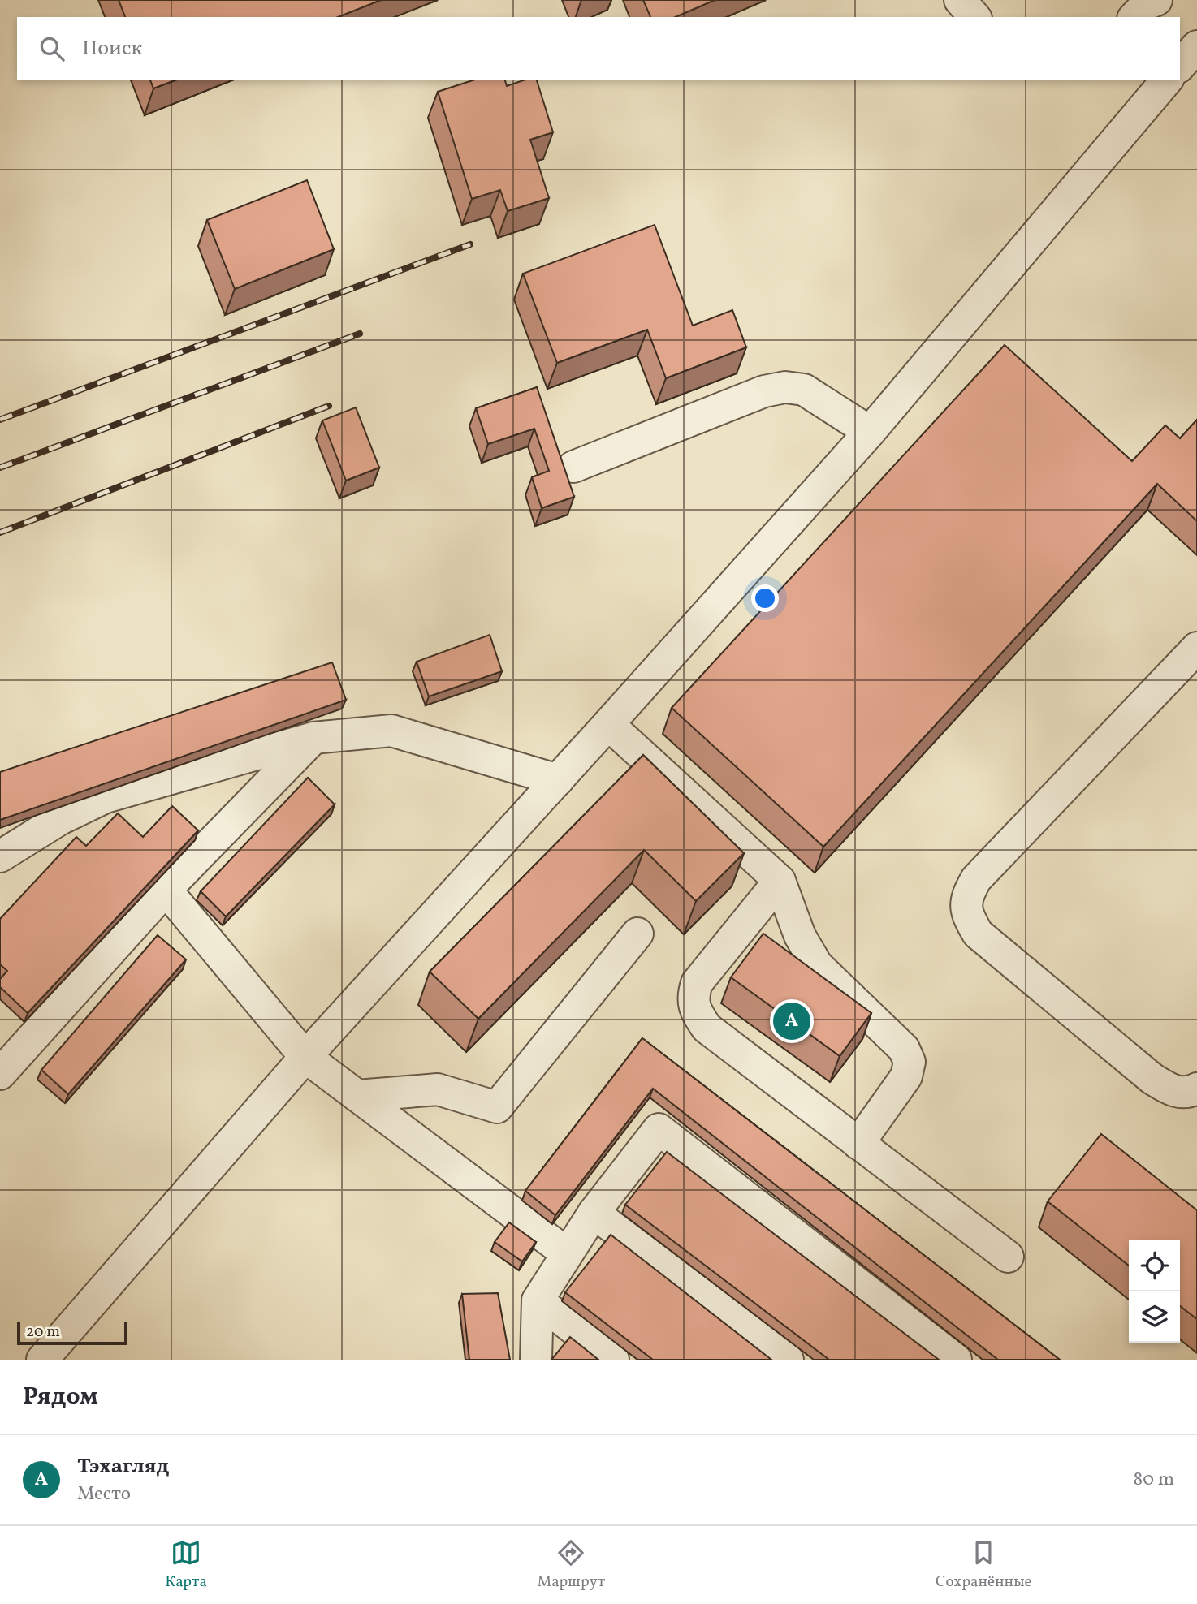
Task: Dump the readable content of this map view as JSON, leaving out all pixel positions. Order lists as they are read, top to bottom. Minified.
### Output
{"scale_bar":"20 m","page":{"search":"Поиск","pins":"A","scale":"20 m","heading":"Рядом","list":[{"mark":"A","name":"Тэхагляд","note":"Место","value":"80 m"}],"nav":["Карта","Маршрут","Сохранённые"]}}
